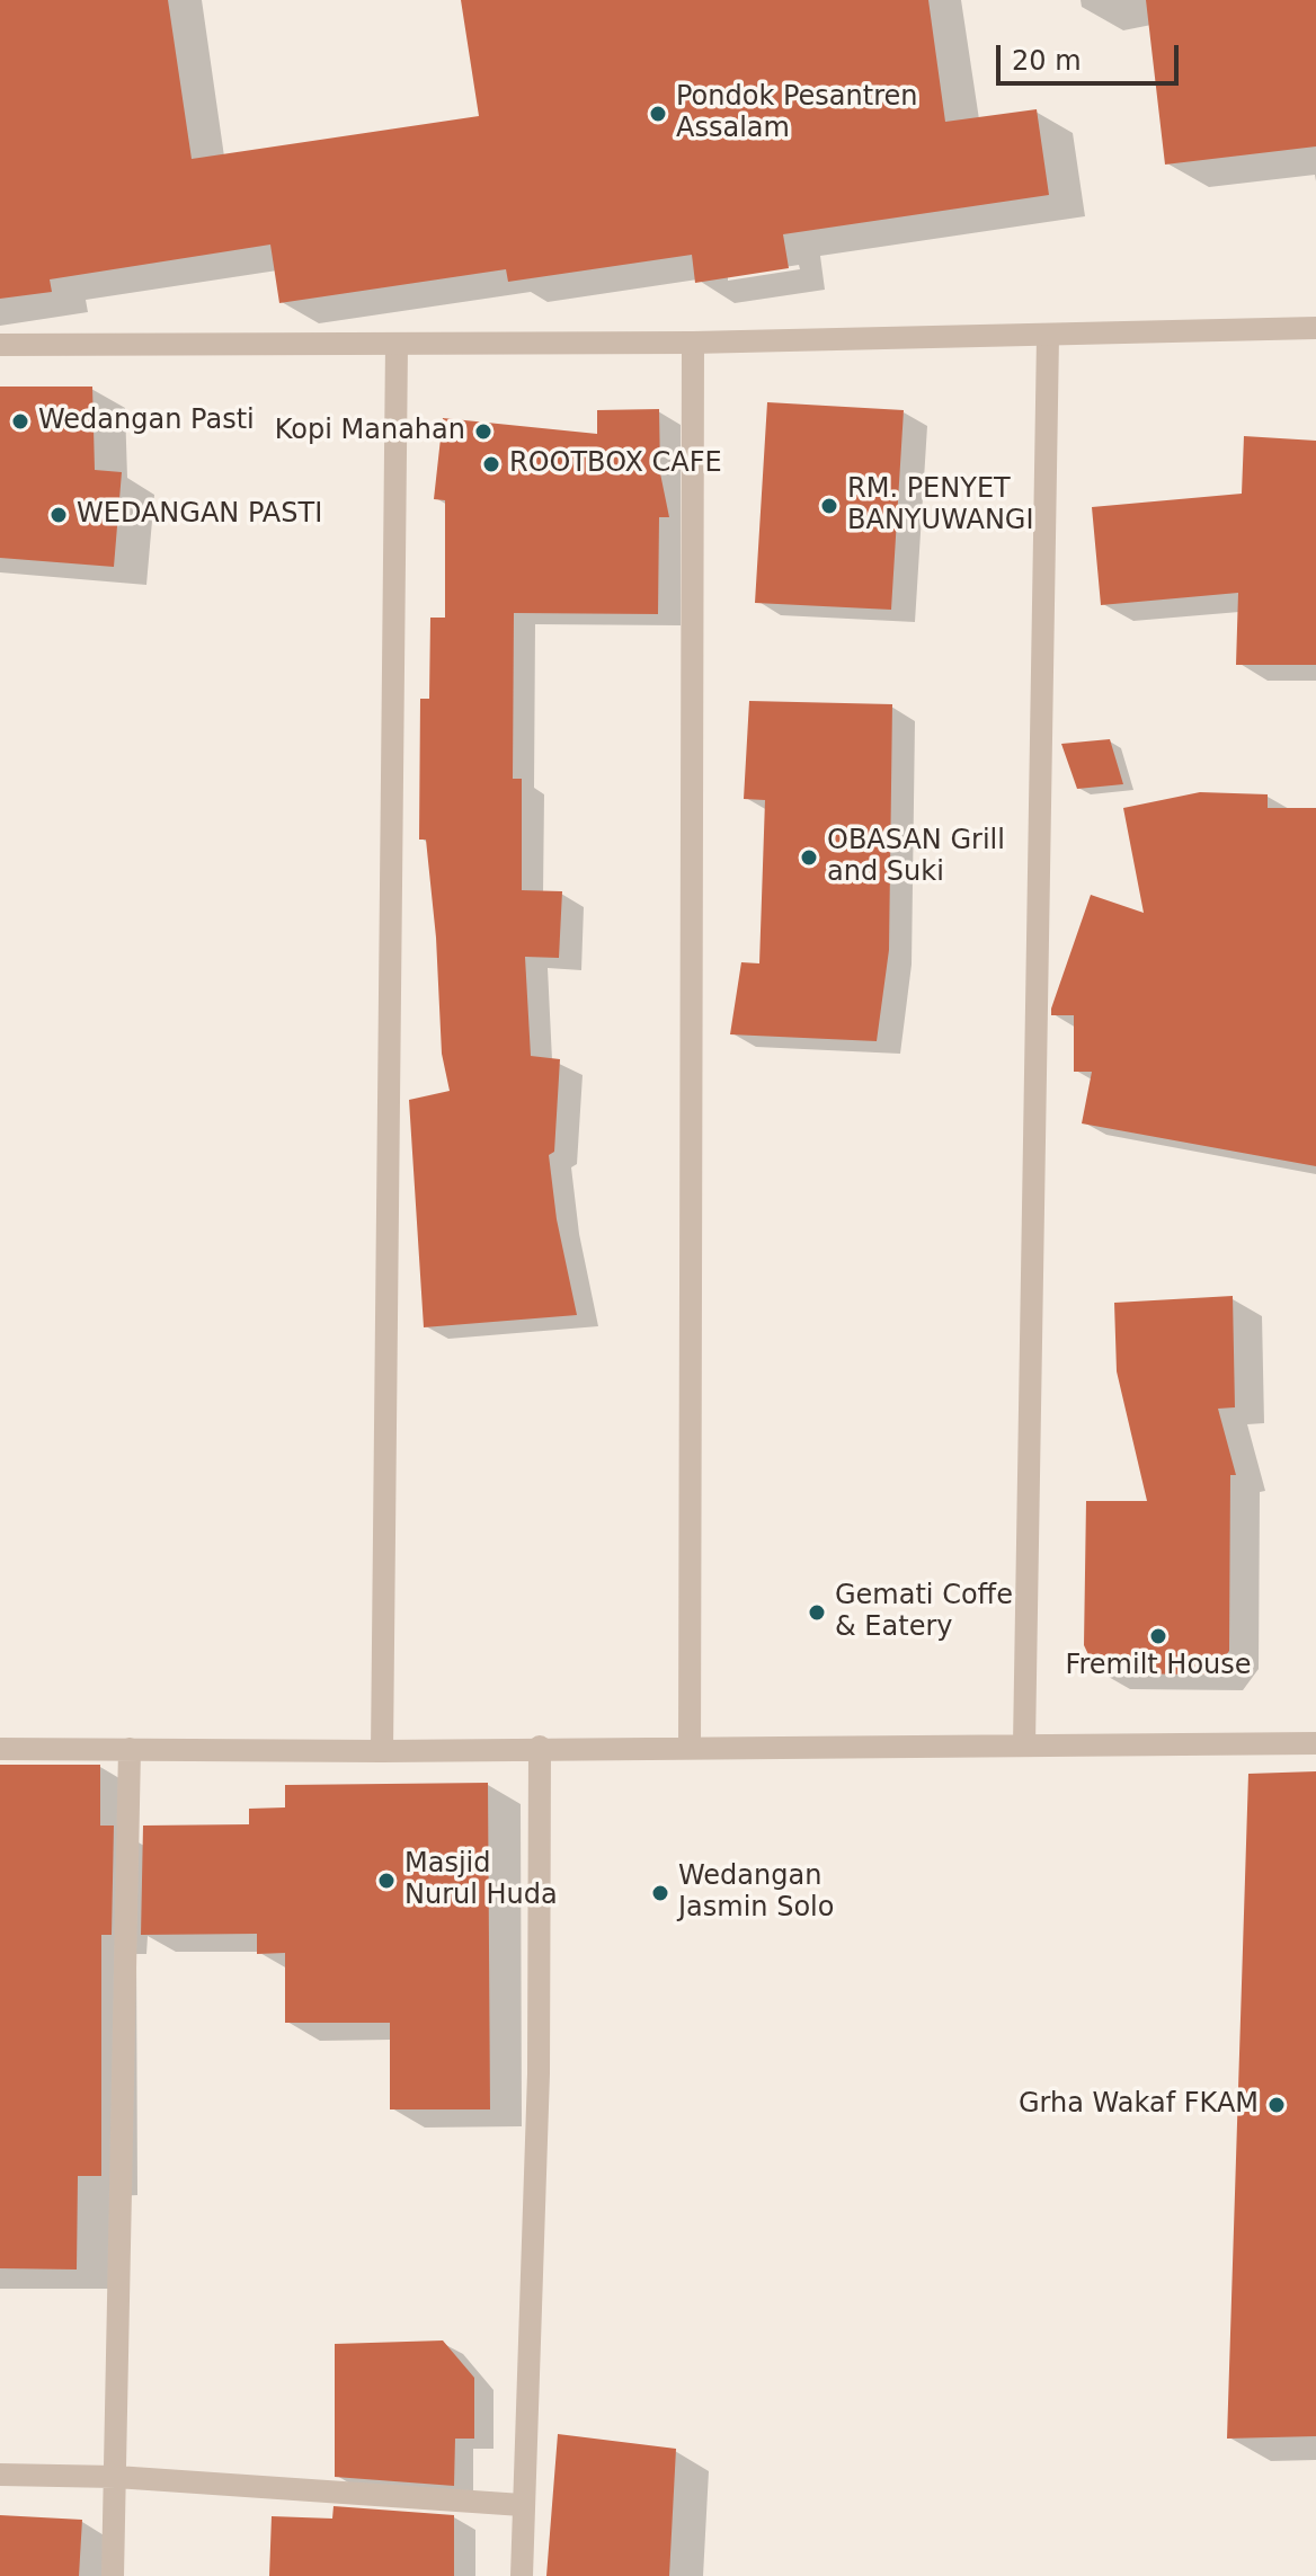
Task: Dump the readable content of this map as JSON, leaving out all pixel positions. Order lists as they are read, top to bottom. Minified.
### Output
{"places":["Pondok Pesantren Assalam","Wedangan Pasti","Kopi Manahan","ROOTBOX CAFE","RM. PENYET BANYUWANGI","WEDANGAN PASTI","OBASAN Grill and Suki","Gemati Coffe & Eatery","Fremilt House","Masjid Nurul Huda","Wedangan Jasmin Solo","Grha Wakaf FKAM"],"scale_bar":"20 m"}
